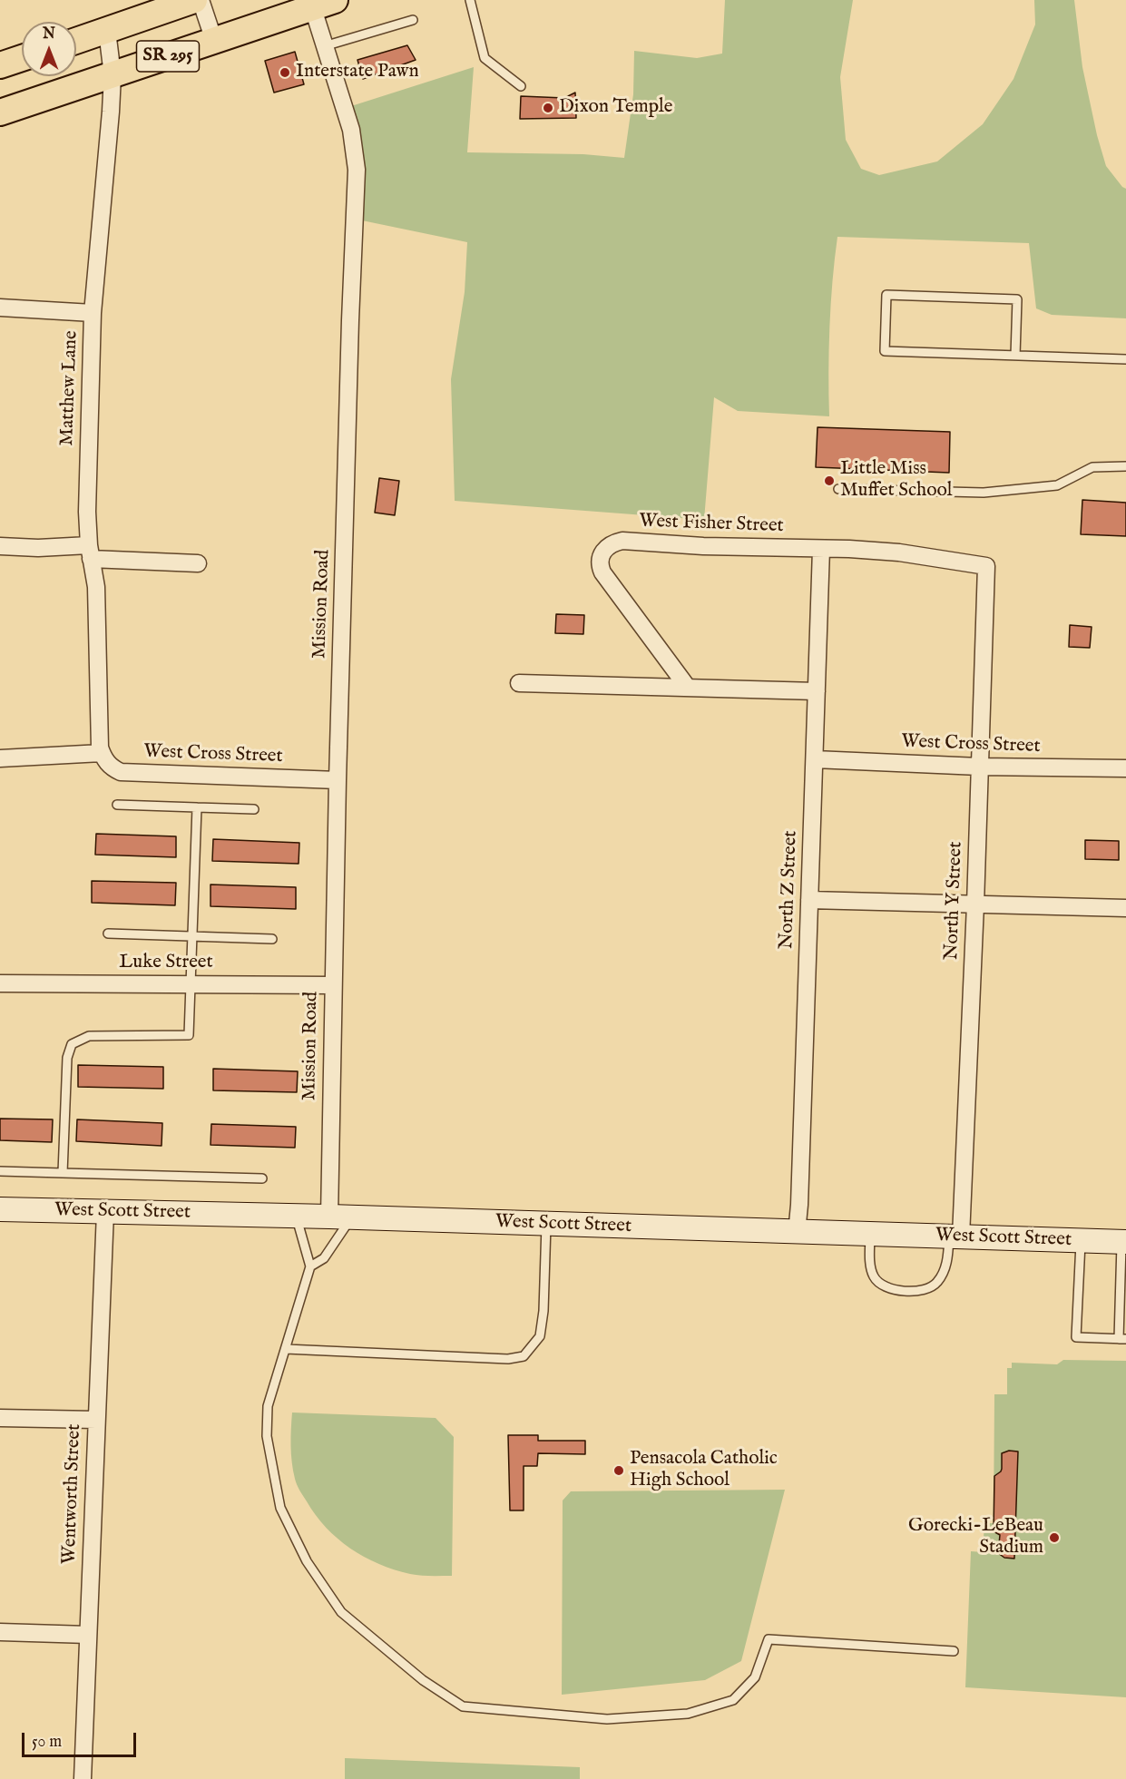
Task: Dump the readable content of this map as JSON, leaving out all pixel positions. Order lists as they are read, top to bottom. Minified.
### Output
{"streets":{"main road":["SR 295"],"street":["Matthew Lane","West Fisher Street","Mission Road","West Cross Street","North Z Street","North Y Street","Luke Street","West Scott Street","Wentworth Street"]},"crossings":[["SR 295","Matthew Lane"],["SR 295","Mission Road"],["Matthew Lane","West Cross Street"],["West Fisher Street","North Z Street"],["West Fisher Street","North Y Street"],["Mission Road","West Cross Street"],["Mission Road","Luke Street"],["Mission Road","West Scott Street"],["West Cross Street","North Z Street"],["West Cross Street","North Y Street"],["North Z Street","West Scott Street"],["North Y Street","West Scott Street"],["West Scott Street","Wentworth Street"]],"places":["Interstate Pawn","Dixon Temple","Little Miss Muffet School","Pensacola Catholic High School","Gorecki-LeBeau Stadium"],"scale_bar":"50 m","north":"top"}
